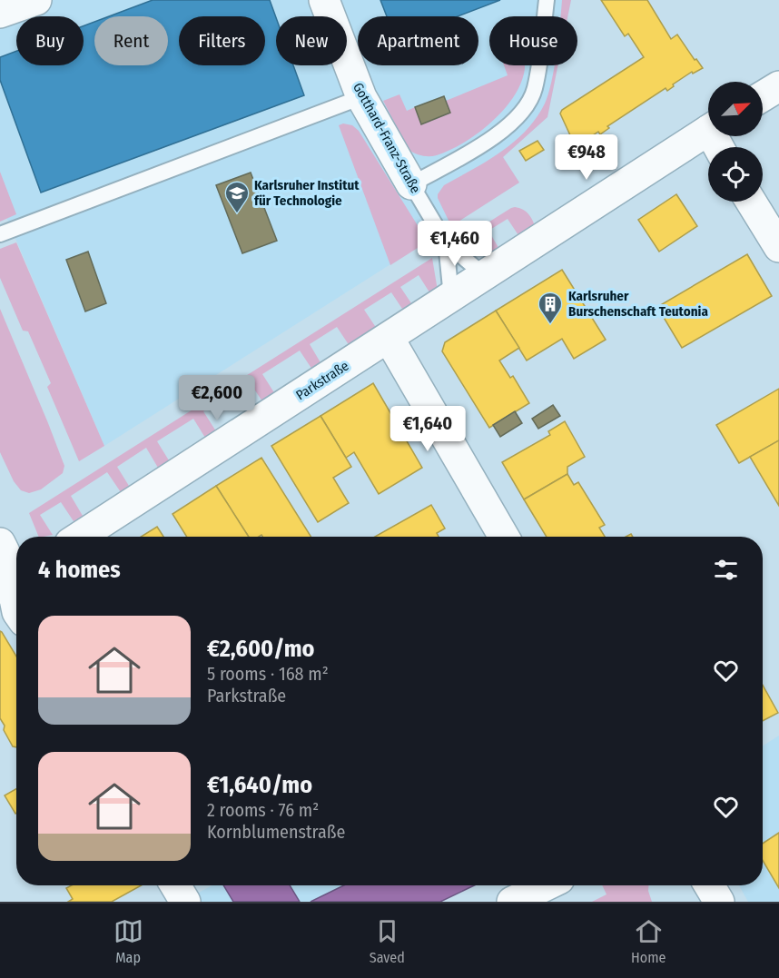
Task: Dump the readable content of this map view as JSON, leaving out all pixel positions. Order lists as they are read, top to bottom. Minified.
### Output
{"streets":{"street":["Gotthard-Franz-Straße","Parkstraße"]},"crossings":[["Gotthard-Franz-Straße","Parkstraße"]],"places":{"school or university":["Karlsruher Institut für Technologie"],"building":["Karlsruher Burschenschaft Teutonia"]},"north":"top right","page":{"chip":["Buy","Rent","Filters","New","Apartment","House"],"price":["€948","€1,460","€2,600","€1,640"],"heading":"4 homes","list":[{"name":"€2,600/mo","note":"5 rooms · 168 m² · Parkstraße"},{"name":"€1,640/mo","note":"2 rooms · 76 m² · Kornblumenstraße"}],"tabs":["Map","Saved","Home"]}}
